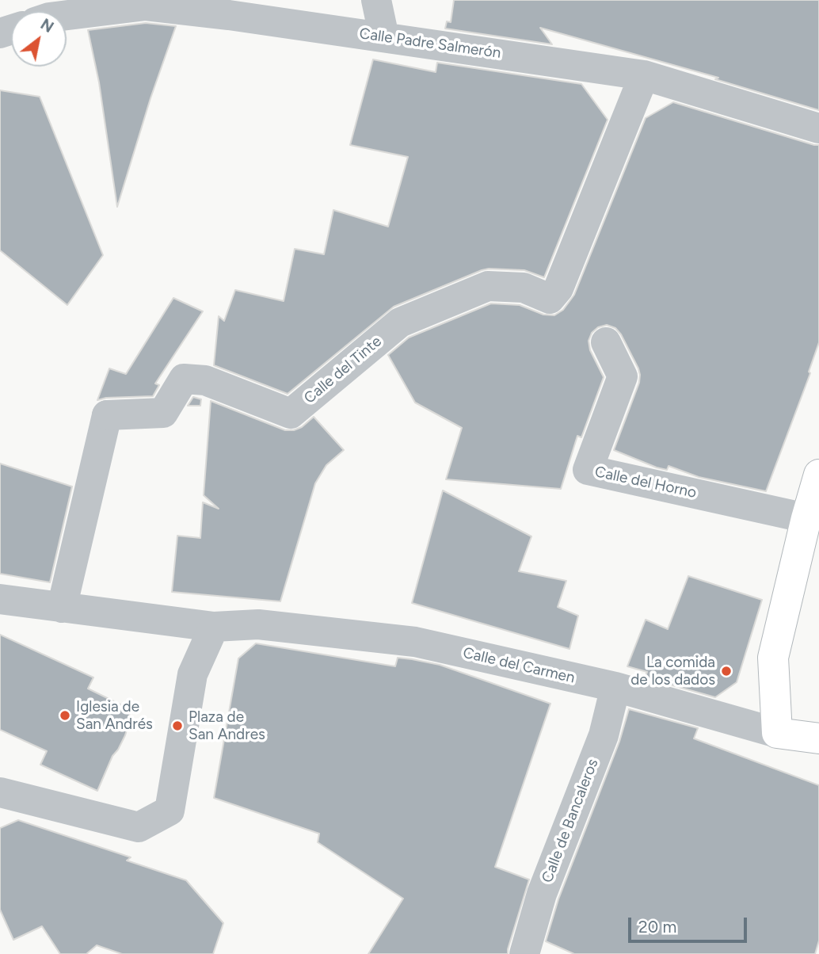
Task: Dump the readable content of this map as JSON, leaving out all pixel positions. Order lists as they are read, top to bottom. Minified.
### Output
{"streets":{"main road":["Calle del Carmen"],"street":["Calle Padre Salmerón","Calle del Tinte","Calle del Horno","Calle de Bancaleros"]},"crossings":[["Calle Padre Salmerón","Calle del Tinte"],["Calle del Carmen","Calle de Bancaleros"]],"places":["La comida de los dados","Iglesia de San Andrés","Plaza de San Andres"],"scale_bar":"20 m","north":"top right"}
